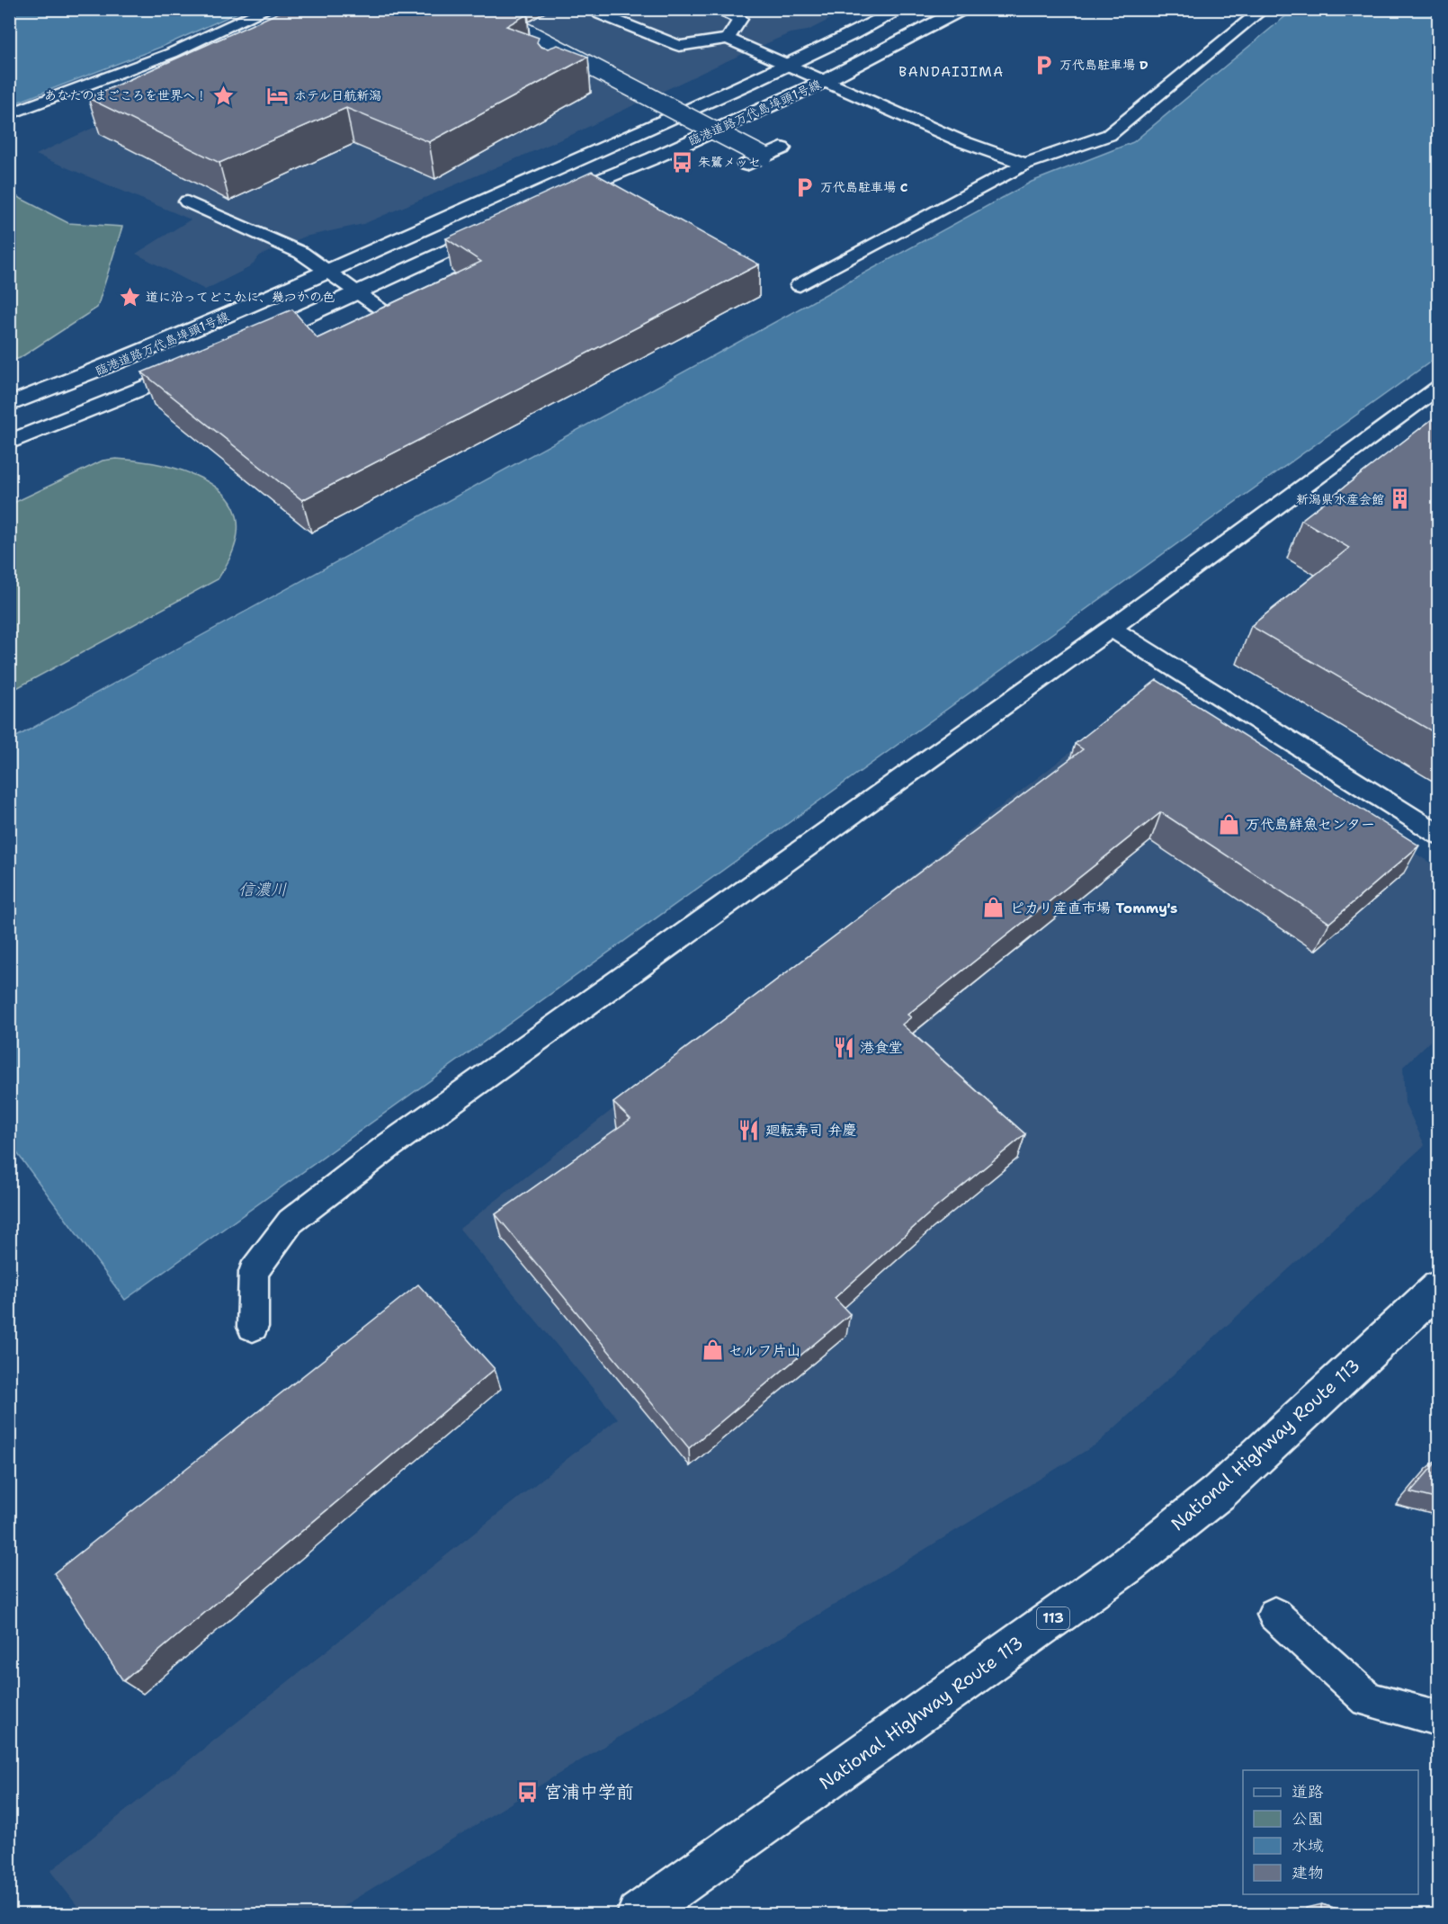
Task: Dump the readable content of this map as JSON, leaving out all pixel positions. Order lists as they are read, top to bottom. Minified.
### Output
{"streets":{"main road":["臨港道路万代島埠頭1号線","National Highway Route 113","113"]},"districts":["BANDAIJIMA"],"water":["信濃川"],"places":{"parking":["万代島駐車場 D","万代島駐車場 C"],"place":["あなたのまごころを世界へ！","道に沿ってどこかに、幾つかの色"],"hotel":["ホテル日航新潟"],"bus stop":["朱鷺メッセ","宮浦中学前"],"building":["新潟県水産会館"],"shop":["万代島鮮魚センター","ピカリ産直市場 Tommy's","セルフ片山"],"restaurant":["港食堂","廻転寿司 弁慶"]},"legend":["道路","公園","水域","建物"]}
